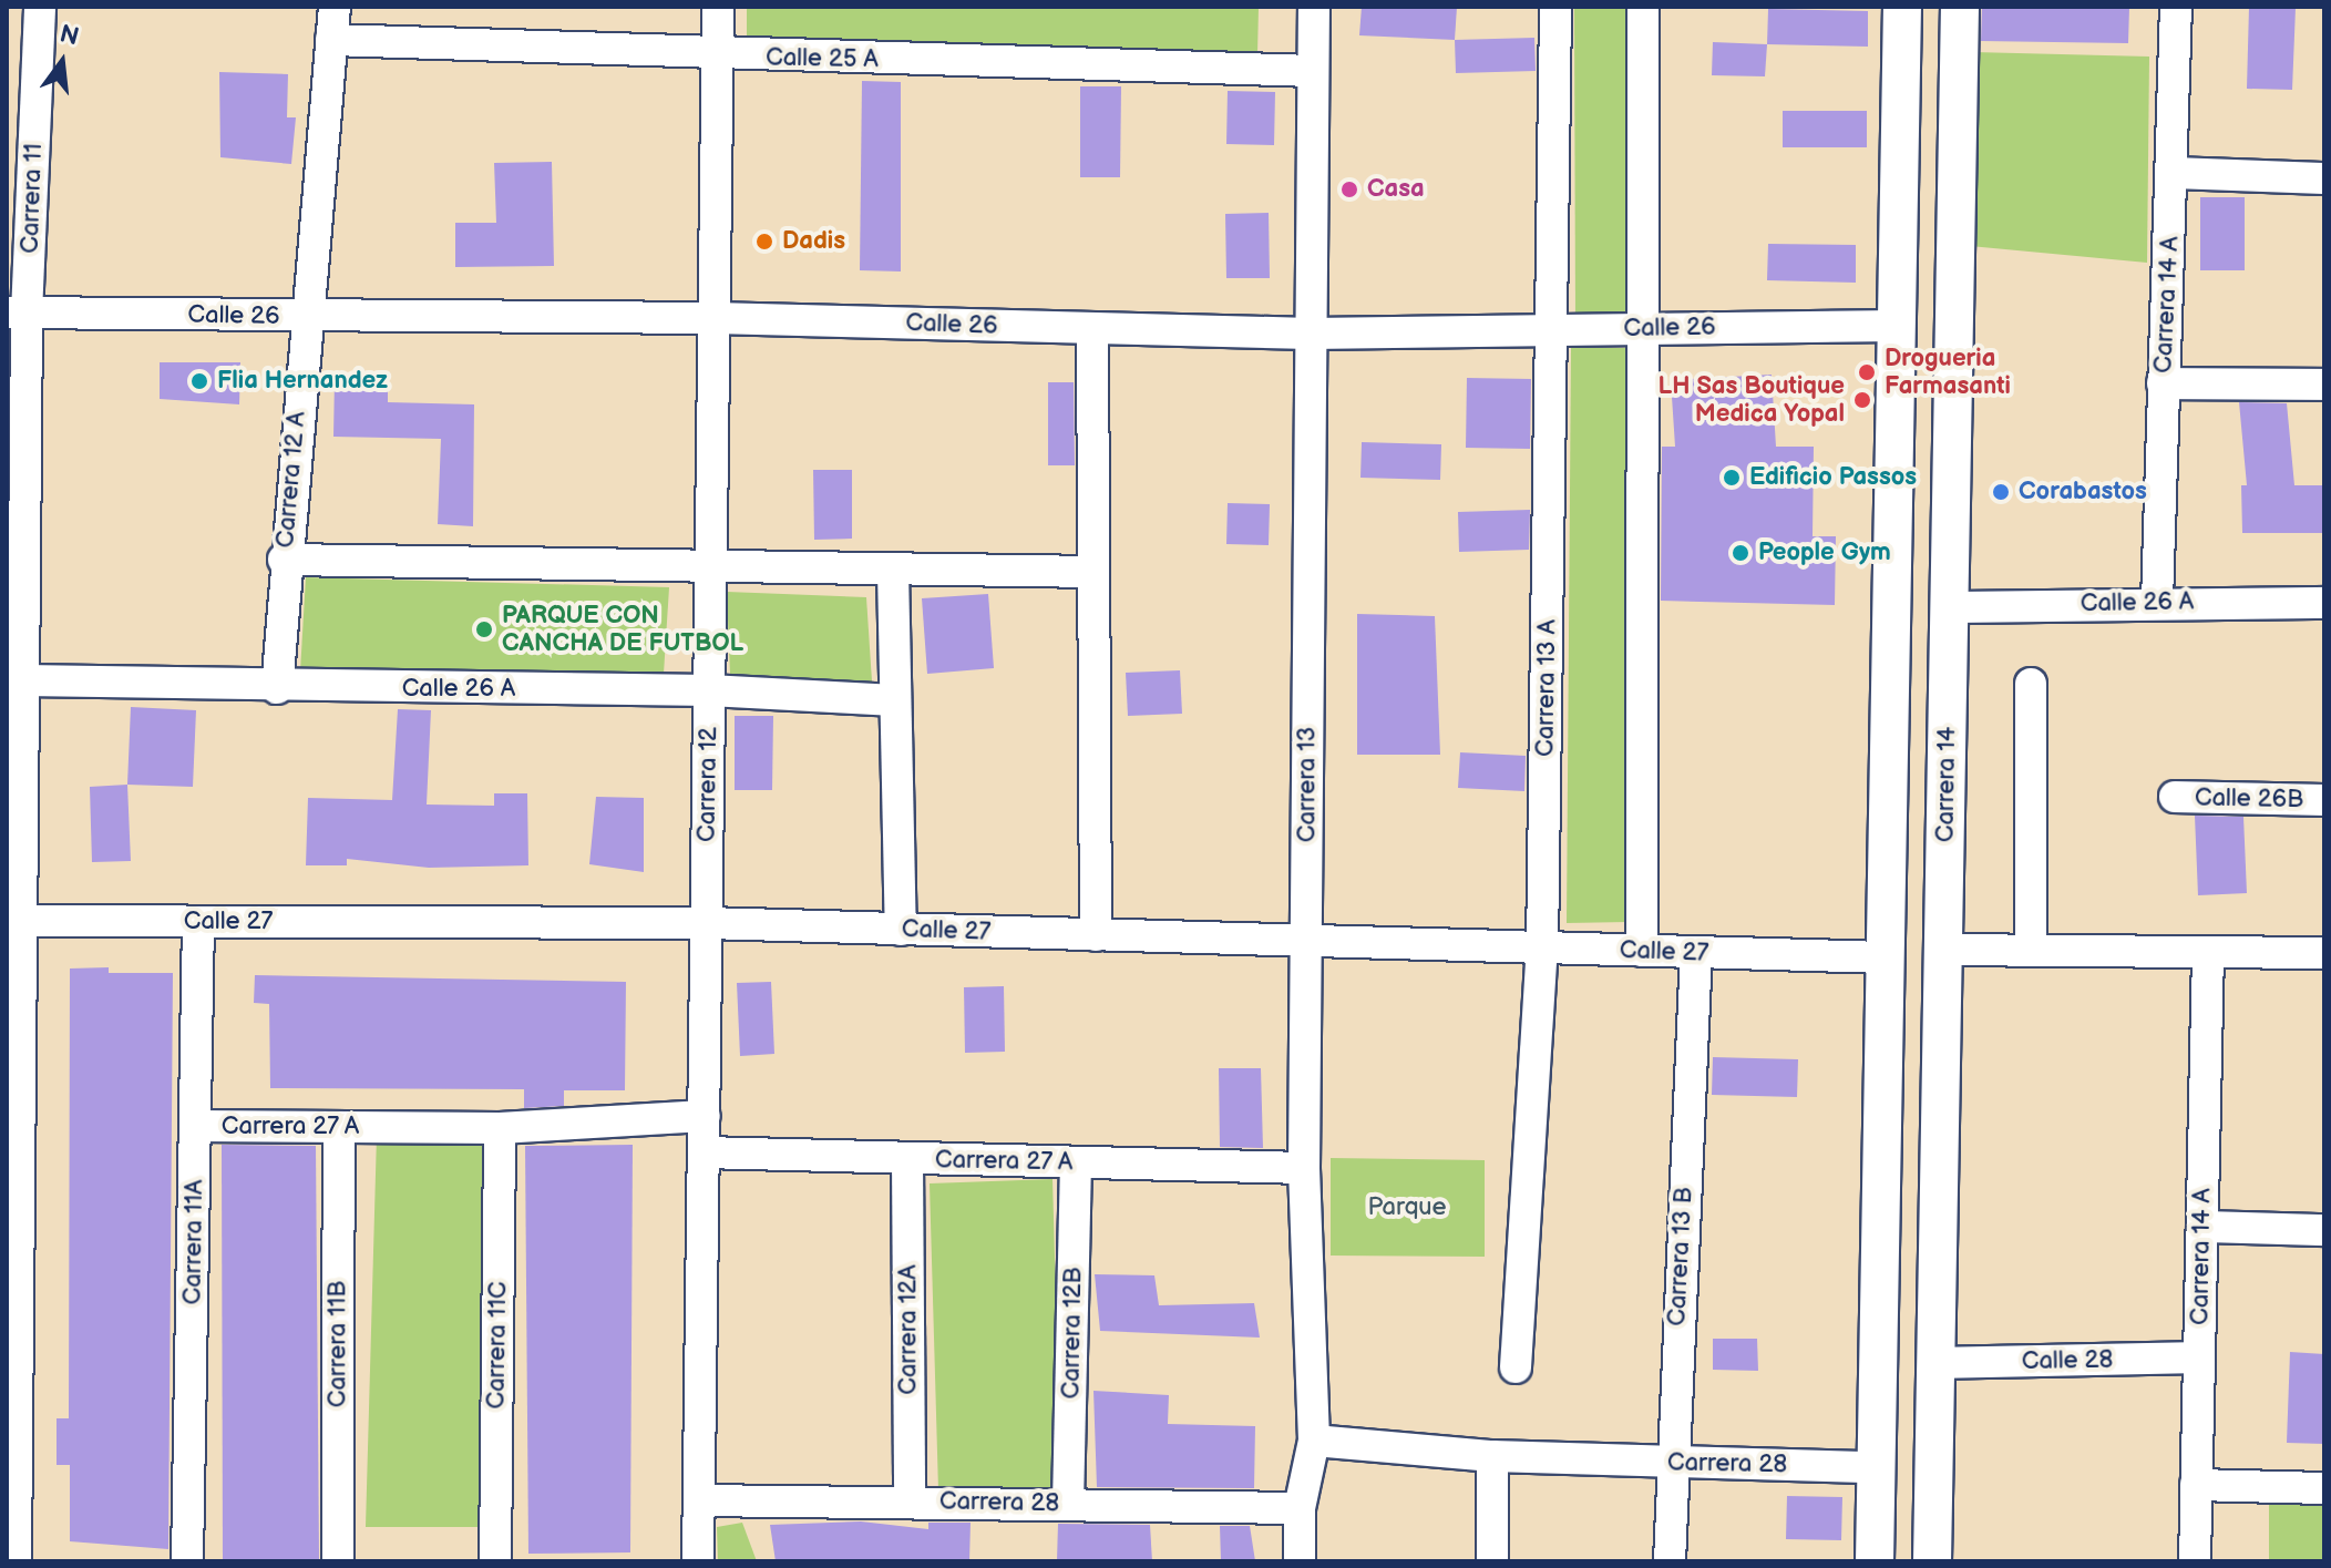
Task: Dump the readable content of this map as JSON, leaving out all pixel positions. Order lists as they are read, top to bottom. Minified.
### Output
{"streets":{"street":["Calle 25 A","Carrera 11","Carrera 14 A","Calle 26","Carrera 12 A","Calle 26 A","Carrera 13 A","Carrera 12","Carrera 13","Carrera 14","Calle 26B","Calle 27","Carrera 27 A","Carrera 11A","Carrera 13 B","Carrera 12A","Carrera 12B","Carrera 11B","Carrera 11C","Calle 28","Carrera 28"]},"crossings":[["Calle 25 A","Carrera 12 A"],["Calle 25 A","Carrera 12"],["Calle 25 A","Carrera 13"],["Carrera 11","Calle 26"],["Carrera 11","Calle 26 A"],["Carrera 11","Calle 27"],["Carrera 14 A","Calle 26 A"],["Carrera 14 A","Calle 28"],["Calle 26","Carrera 12 A"],["Calle 26","Carrera 13 A"],["Calle 26","Carrera 12"],["Calle 26","Carrera 13"],["Carrera 12 A","Calle 26 A"],["Calle 26 A","Carrera 12"],["Calle 26 A","Carrera 14"],["Carrera 13 A","Calle 27"],["Carrera 12","Calle 27"],["Carrera 12","Carrera 27 A"],["Carrera 12","Carrera 28"],["Carrera 13","Calle 27"],["Carrera 13","Carrera 27 A"],["Carrera 13","Carrera 28"],["Carrera 14","Calle 28"],["Calle 27","Carrera 11A"],["Calle 27","Carrera 13 B"],["Carrera 27 A","Carrera 11A"],["Carrera 27 A","Carrera 12A"],["Carrera 27 A","Carrera 12B"],["Carrera 27 A","Carrera 11B"],["Carrera 27 A","Carrera 11C"],["Carrera 13 B","Carrera 28"],["Carrera 12A","Carrera 28"],["Carrera 12B","Carrera 28"]],"parks":["Parque"],"places":["Casa","Dadis","Drogueria Farmasanti","Flia Hernandez","LH Sas Boutique Medica Yopal","Edificio Passos","Corabastos","People Gym","PARQUE CON CANCHA DE FUTBOL"],"north":"top"}
